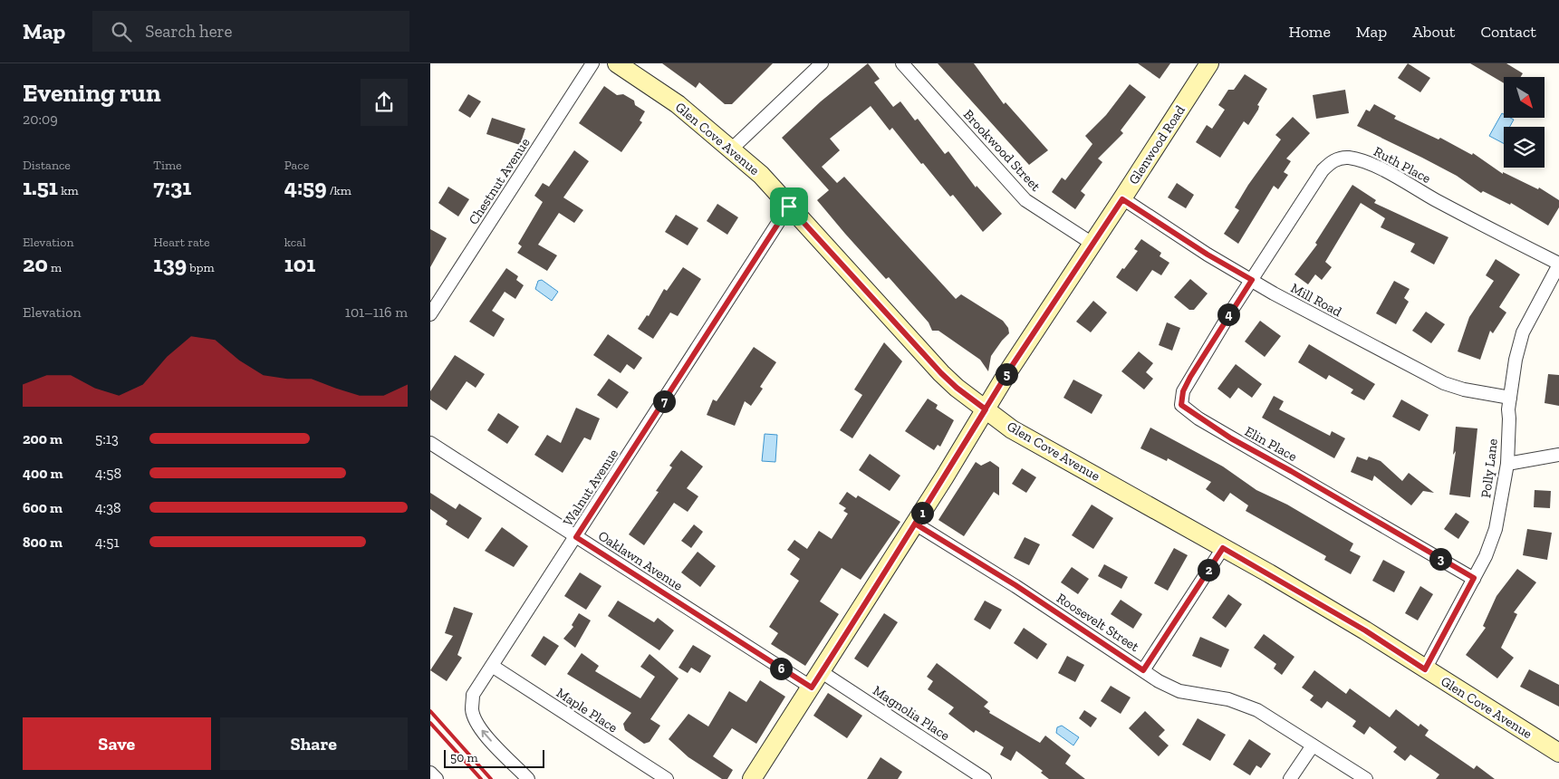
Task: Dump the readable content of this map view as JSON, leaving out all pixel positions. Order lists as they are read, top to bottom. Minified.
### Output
{"streets":{"main road":["Glen Cove Avenue","Glenwood Road"],"street":["Brookwood Street","Ruth Place","Chestnut Avenue","Mill Road","Elin Place","Polly Lane","Walnut Avenue","Oaklawn Avenue","Roosevelt Street","Maple Place","Magnolia Place"]},"crossings":[["Glen Cove Avenue","Glenwood Road"],["Glen Cove Avenue","Polly Lane"],["Glen Cove Avenue","Walnut Avenue"],["Glenwood Road","Brookwood Street"],["Glenwood Road","Mill Road"],["Glenwood Road","Oaklawn Avenue"],["Glenwood Road","Roosevelt Street"],["Glenwood Road","Magnolia Place"],["Ruth Place","Mill Road"],["Ruth Place","Elin Place"],["Ruth Place","Polly Lane"],["Mill Road","Elin Place"],["Mill Road","Polly Lane"],["Elin Place","Polly Lane"],["Walnut Avenue","Oaklawn Avenue"],["Walnut Avenue","Maple Place"]],"scale_bar":"50 m","north":"bottom right","page":{"header":"Map","search":"Search here","nav":["Home","Map","About","Contact"],"heading":["Evening run","20:09"],"stats":[["Distance","1.51 km"],["Time","7:31"],["Pace","4:59 /km"],["Elevation","20 m"],["Heart rate","139 bpm"],["kcal","101"]],"chart":["Elevation","101–116 m"],"pins":["4","5","7","1","3","2","6"],"list":[{"name":"200 m","note":"5:13"},{"name":"400 m","note":"4:58"},{"name":"600 m","note":"4:38"},{"name":"800 m","note":"4:51"}],"buttons":["Save","Share"],"scale":"50 m"}}
